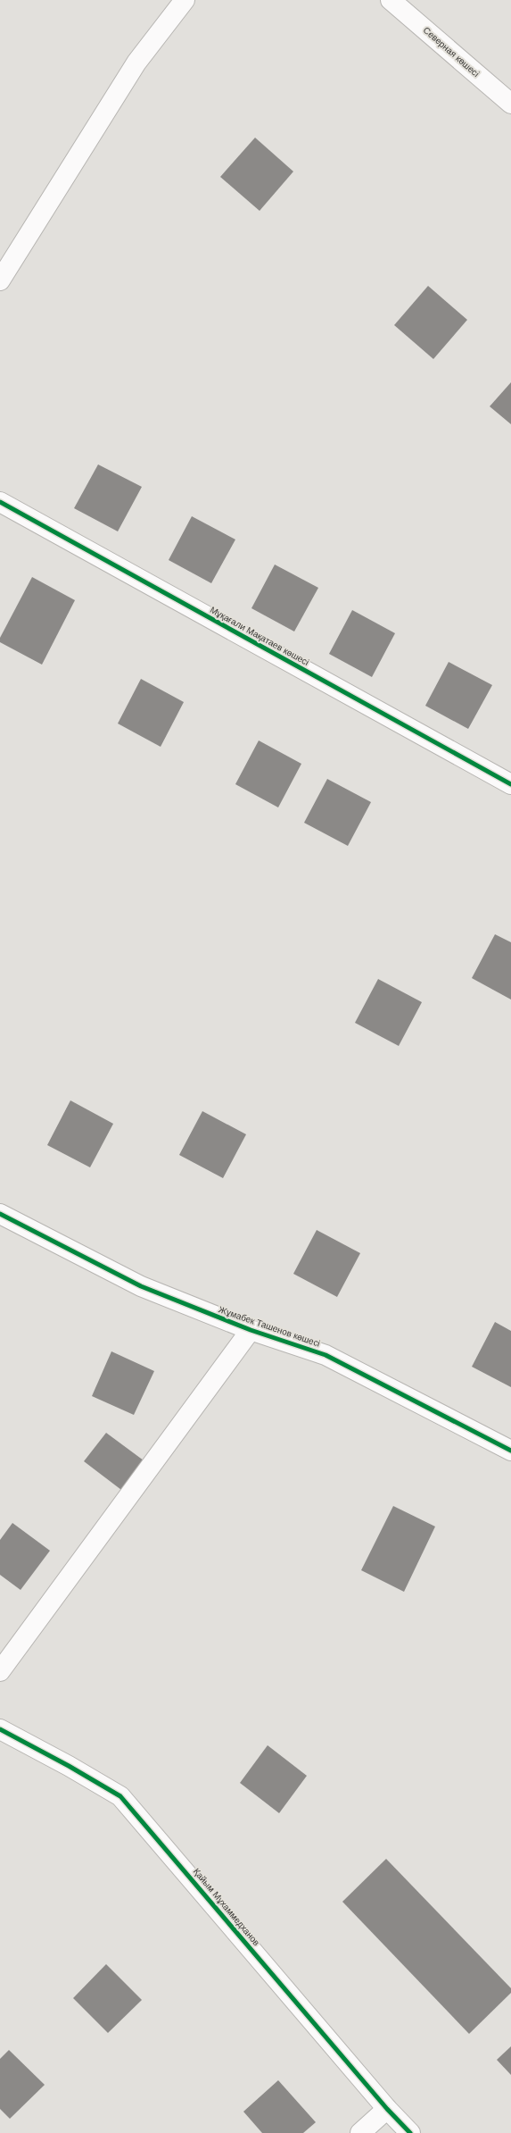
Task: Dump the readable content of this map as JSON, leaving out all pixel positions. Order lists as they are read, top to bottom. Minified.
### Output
{"streets":{"street":["Северная көшесі","Мұқағали Мақатаев көшесі","Жұмабек Ташенов көшесі","Қайым Мұхаммедханов"]}}
